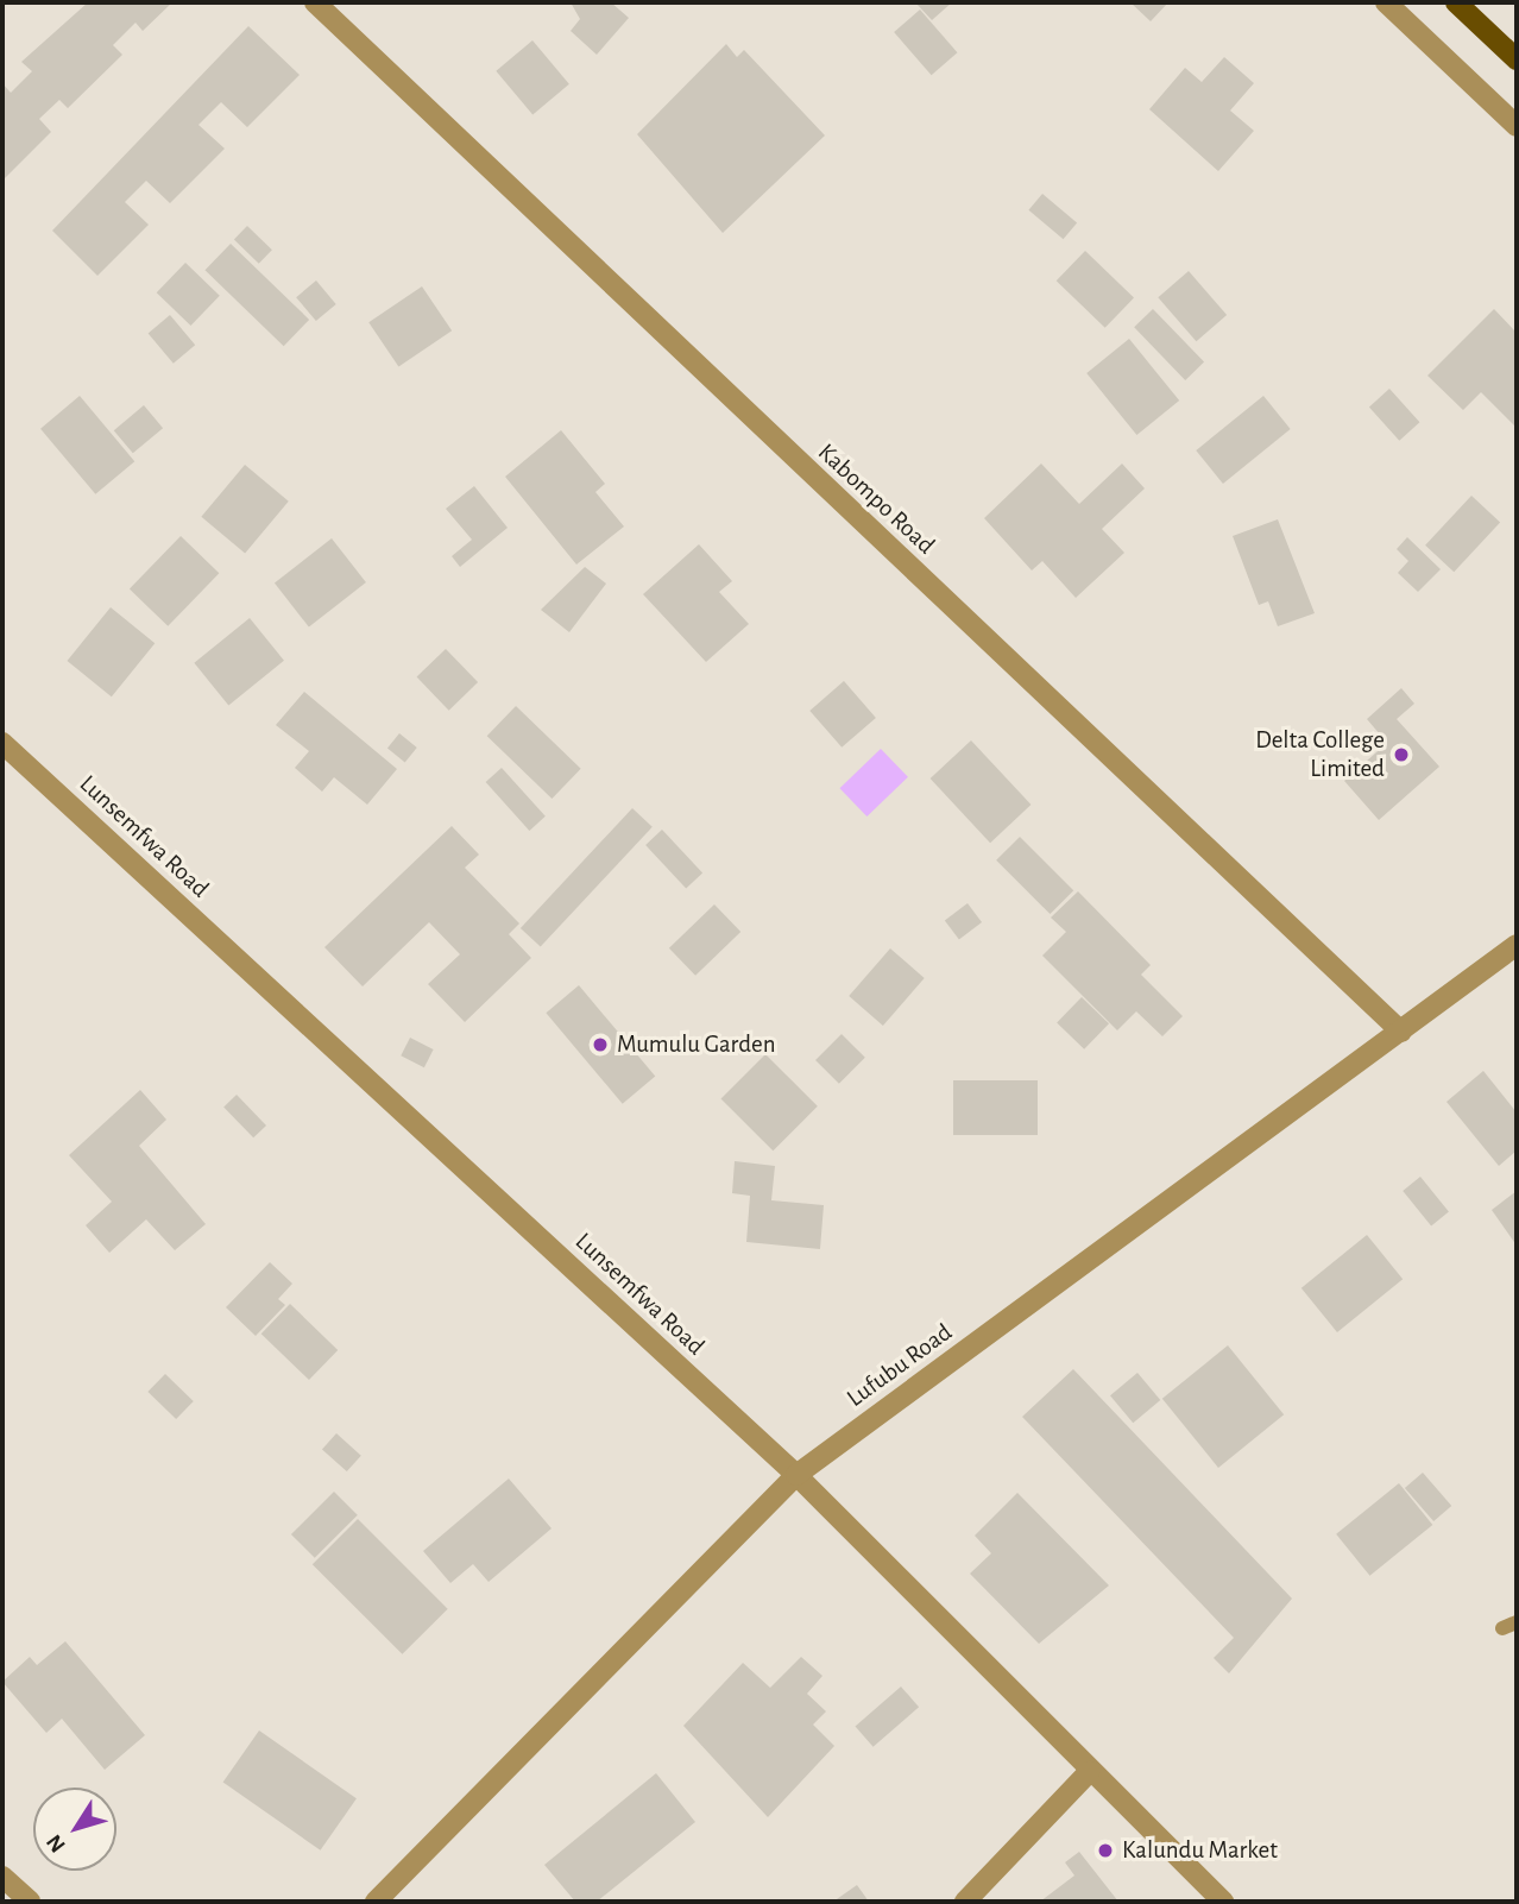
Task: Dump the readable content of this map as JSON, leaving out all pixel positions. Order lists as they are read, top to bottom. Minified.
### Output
{"streets":{"street":["Kabompo Road","Lunsemfwa Road","Lufubu Road"]},"crossings":[["Kabompo Road","Lufubu Road"],["Lunsemfwa Road","Lufubu Road"]],"places":["Delta College Limited","Mumulu Garden","Kalundu Market"],"north":"bottom left"}
